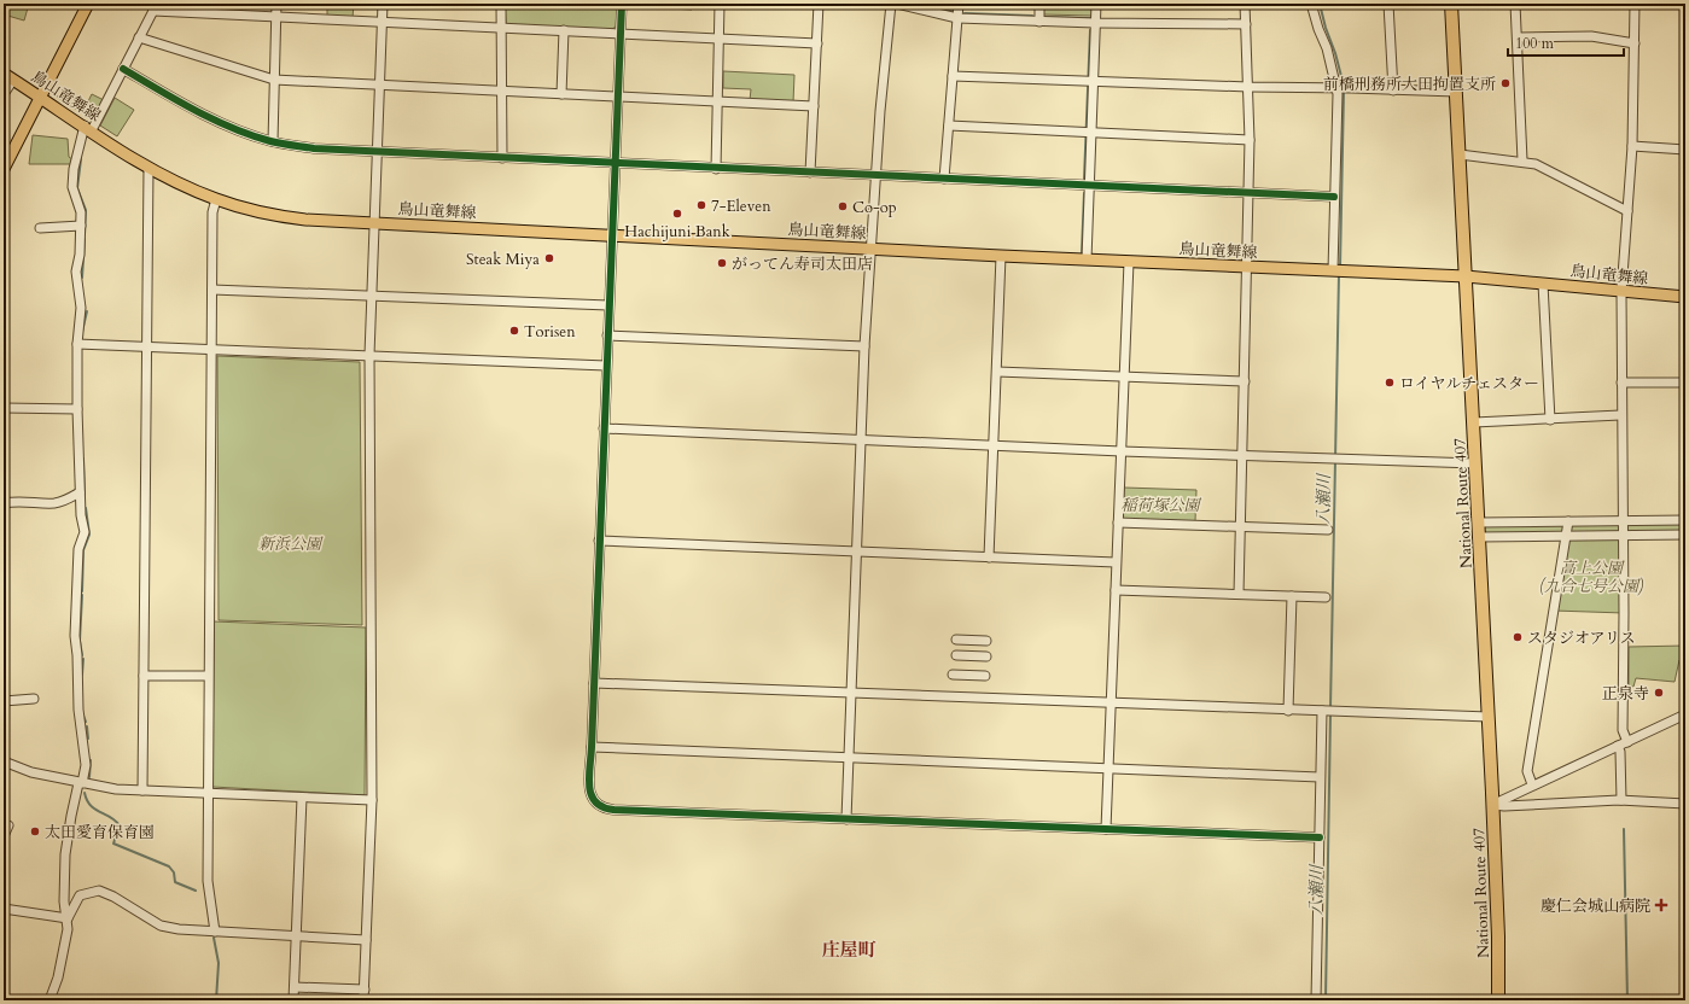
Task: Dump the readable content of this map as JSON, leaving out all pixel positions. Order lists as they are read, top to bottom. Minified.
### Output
{"streets":{"highway":["National Route 407"],"main road":["鳥山竜舞線"]},"crossings":[["鳥山竜舞線","National Route 407"]],"districts":["庄屋町"],"water":["八瀬川"],"parks":["稲荷塚公園","新浜公園","高上公園 (九合七号公園)"],"places":{"other":["前橋刑務所大田拘置支所","7-Eleven","Co-op","Hachijuni Bank","Steak Miya","がってん寿司太田店","Torisen","ロイヤルチェスター","スタジオアリス","正泉寺","太田愛育保育園"],"health":["慶仁会城山病院"]},"scale_bar":"100 m"}
